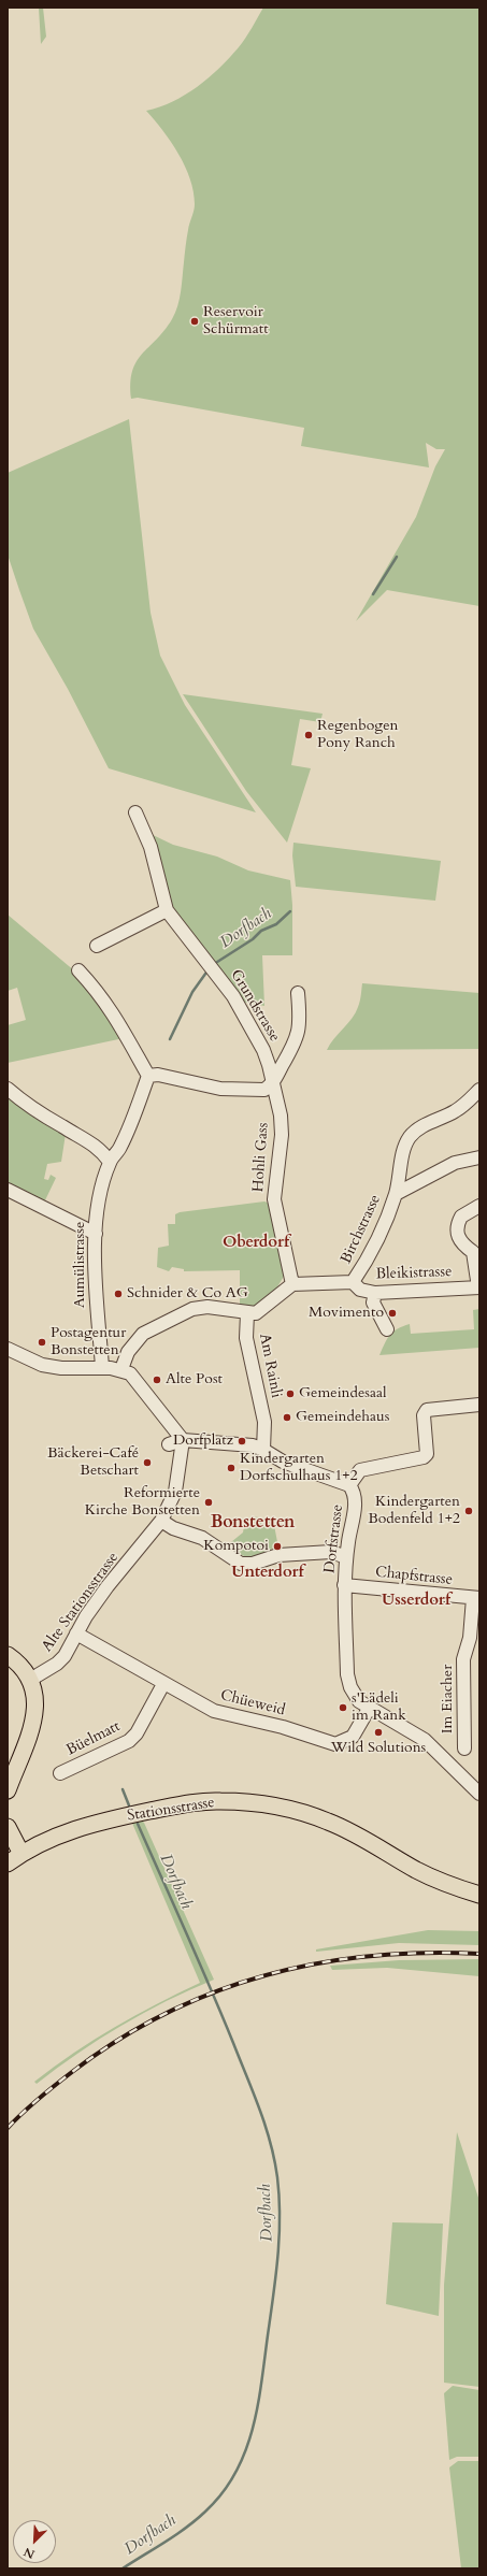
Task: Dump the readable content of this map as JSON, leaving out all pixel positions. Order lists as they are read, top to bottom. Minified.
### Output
{"streets":{"main road":["Stationsstrasse"],"street":["Grundstrasse","Hohli Gass","Birchstrasse","Aumülistrasse","Bleikistrasse","Am Rainli","Dorfstrasse","Chapfstrasse","Alte Stationsstrasse","Im Eiacher","Chüeweid","Büelmatt"]},"crossings":[["Grundstrasse","Hohli Gass"],["Hohli Gass","Birchstrasse"],["Birchstrasse","Bleikistrasse"],["Am Rainli","Dorfstrasse"],["Dorfstrasse","Chapfstrasse"],["Dorfstrasse","Alte Stationsstrasse"],["Dorfstrasse","Chüeweid"],["Chapfstrasse","Im Eiacher"],["Alte Stationsstrasse","Chüeweid"],["Chüeweid","Büelmatt"]],"districts":["Oberdorf","Bonstetten","Unterdorf","Usserdorf"],"water":["Dorfbach"],"places":["Reservoir Schürmatt","Regenbogen Pony Ranch","Schnider & Co AG","Movimento","Postagentur Bonstetten","Alte Post","Gemeindesaal","Gemeindehaus","Dorfplatz","Bäckerei-Café Betschart","Kindergarten Dorfschulhaus 1+2","Reformierte Kirche Bonstetten","Kindergarten Bodenfeld 1+2","Kompotoi","s'Lädeli im Rank","Wild Solutions"],"north":"bottom left"}
